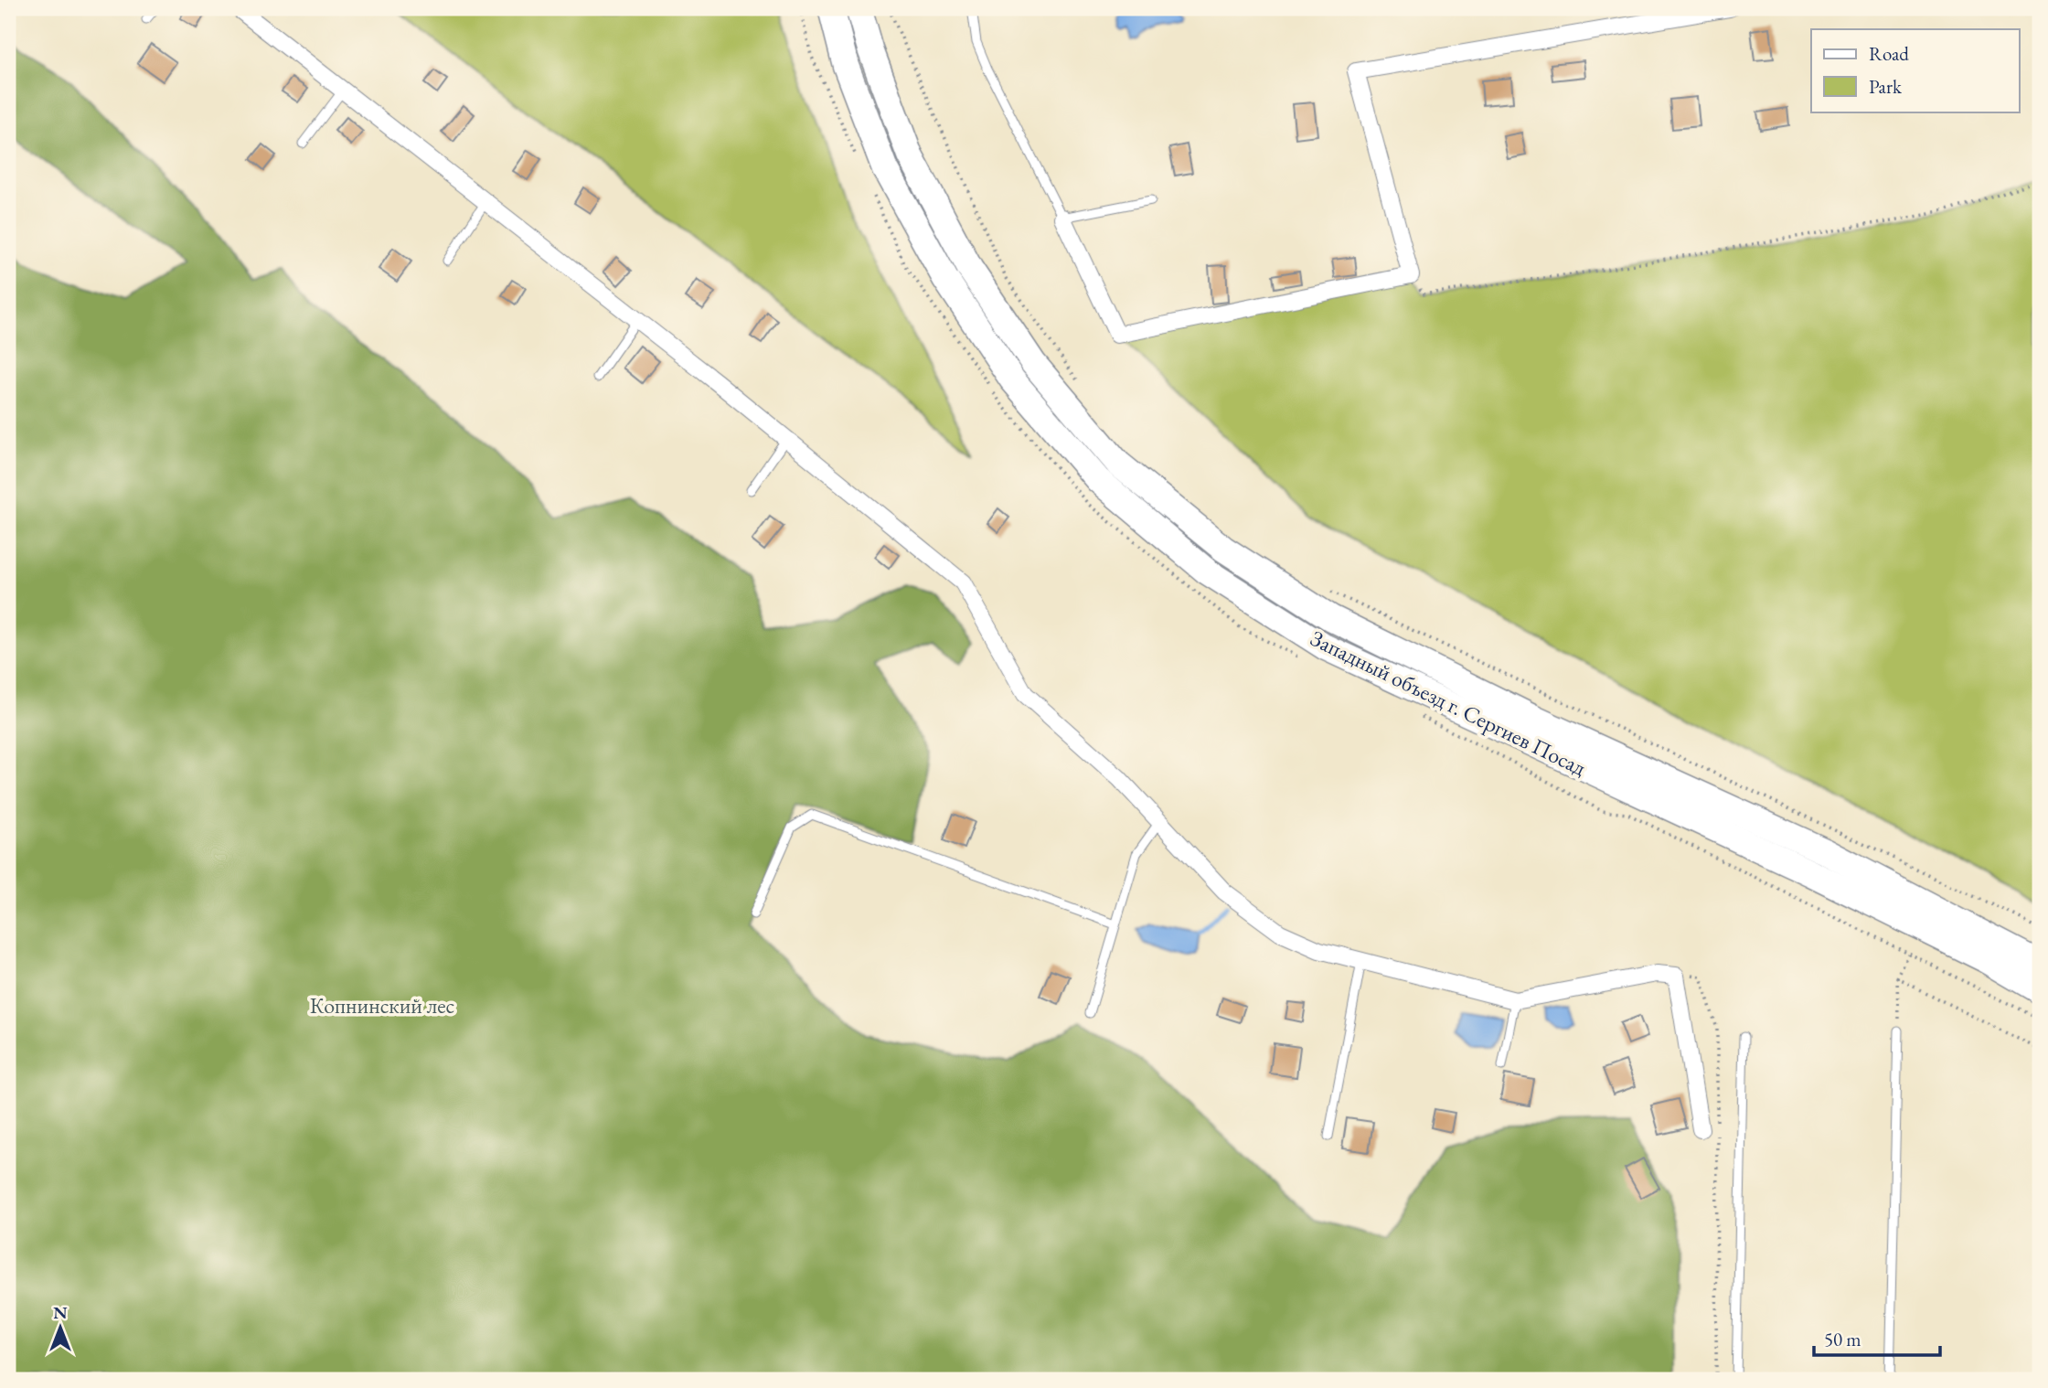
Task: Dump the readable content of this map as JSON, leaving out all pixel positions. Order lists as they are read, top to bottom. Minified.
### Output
{"streets":{"main road":["Западный объезд г. Сергиев Посад"]},"parks":["Копнинский лес"],"legend":["Road","Park"],"scale_bar":"50 m","north":"top"}
